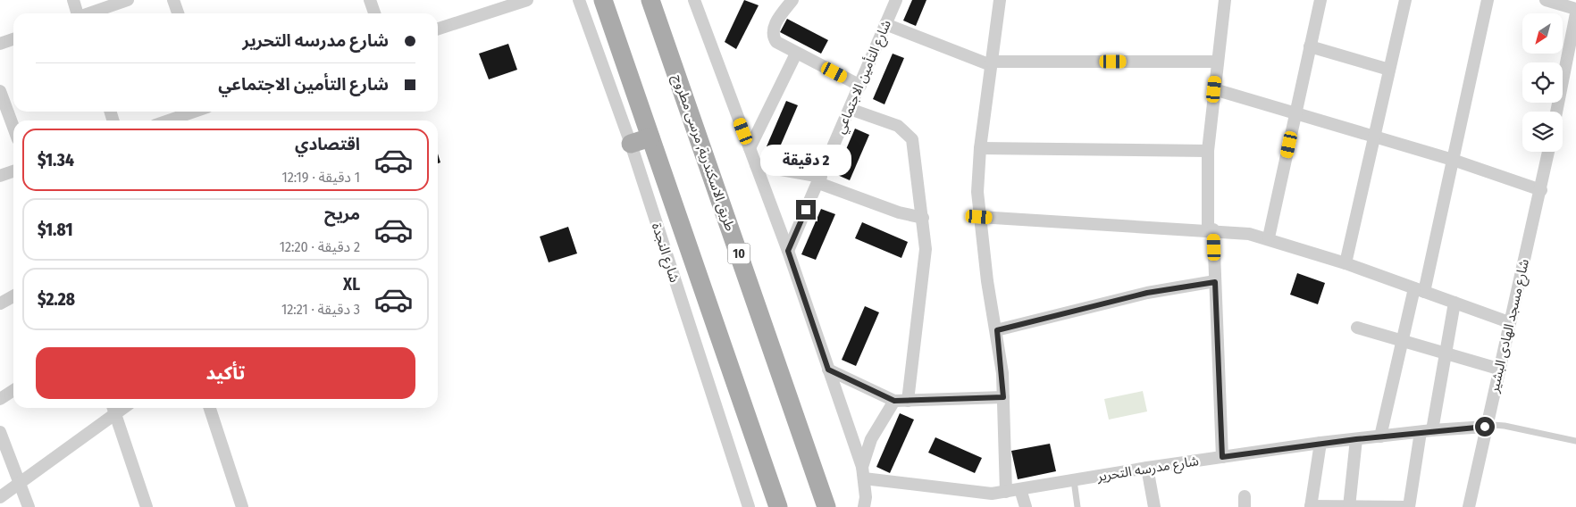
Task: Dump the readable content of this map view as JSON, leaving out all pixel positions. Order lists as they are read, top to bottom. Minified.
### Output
{"streets":{"main road":["طريق الاسكندرية, مرسى مطروح","10"],"street":["شارع التأمين الاجتماعي","شارع النجدة","شارع مسجد الهادى البشير","شارع مدرسه التحرير"]},"crossings":[["شارع مسجد الهادى البشير","شارع مدرسه التحرير"]],"north":"bottom left","page":{"banner":["شارع مدرسه التحرير","شارع التأمين الاجتماعي"],"list":[{"name":"اقتصادي","note":"1 دقيقة · 12:19","value":"$1.34"},{"name":"مريح","note":"2 دقيقة · 12:20","value":"$1.81"},{"name":"XL","note":"3 دقيقة · 12:21","value":"$2.28"}],"bubble":"2 دقيقة","buttons":"تأكيد"}}
